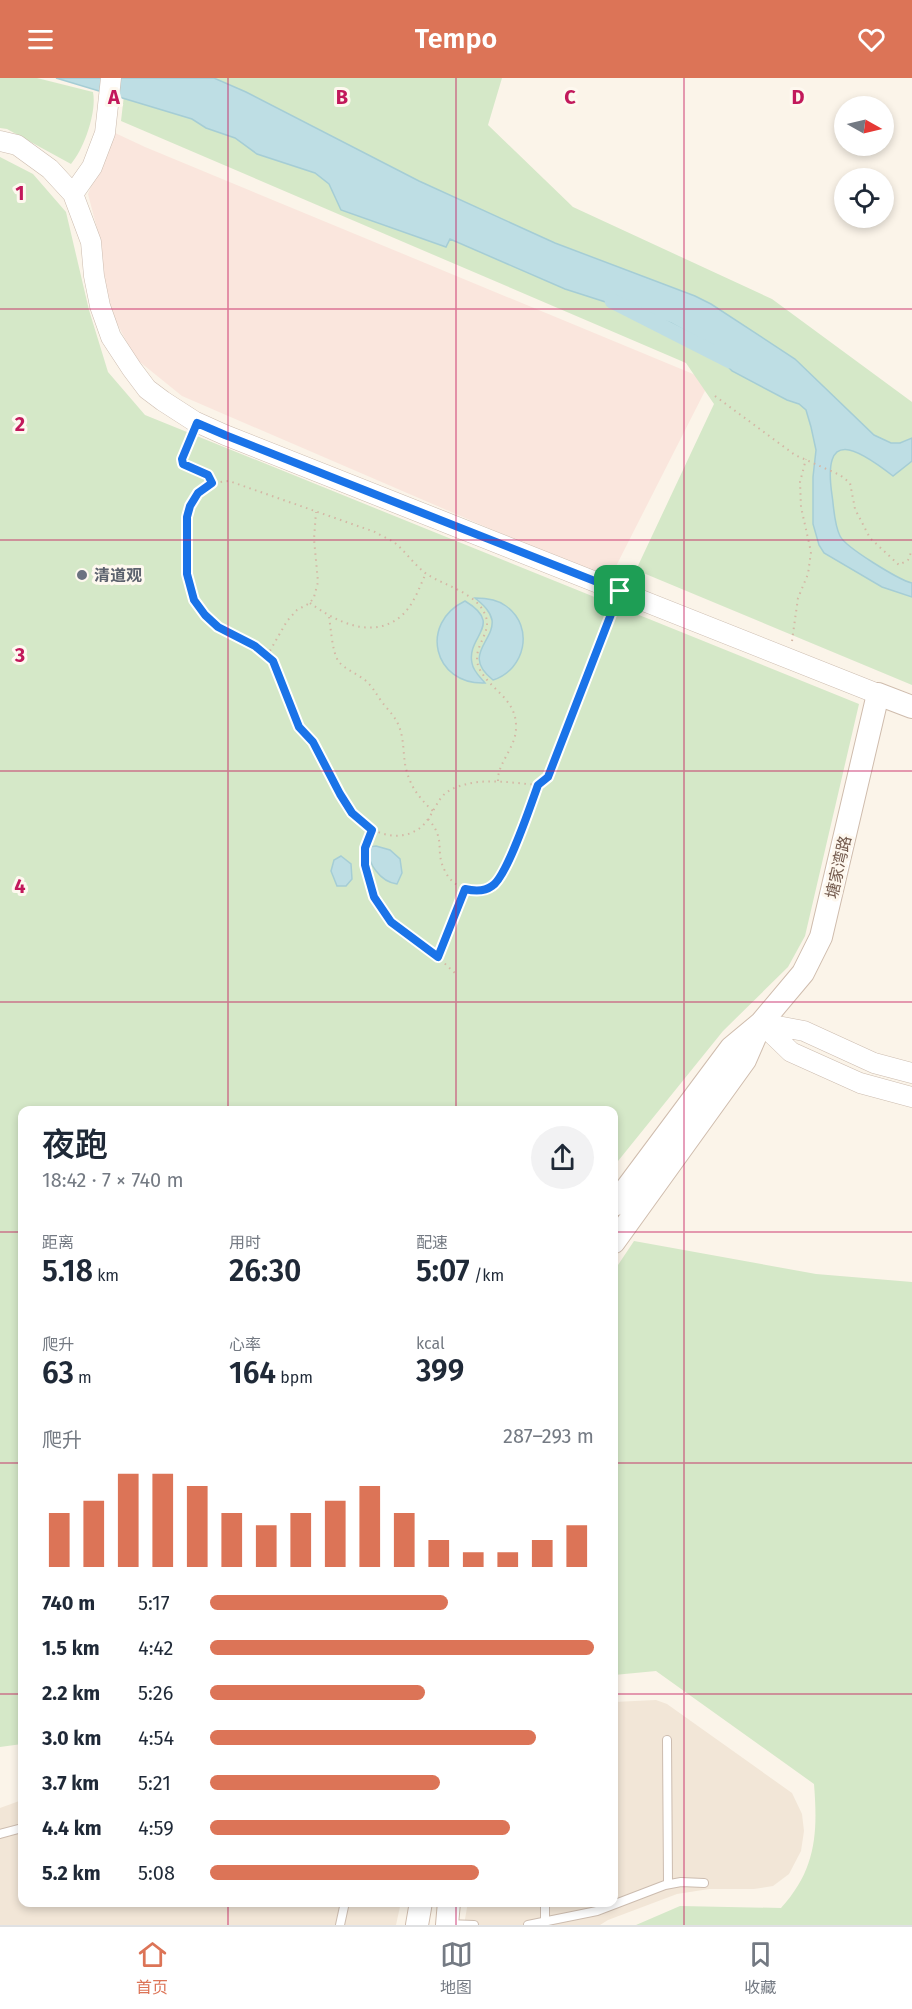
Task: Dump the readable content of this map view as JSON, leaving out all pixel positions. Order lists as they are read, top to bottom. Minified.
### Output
{"streets":{"main road":["塘家湾路"]},"places":["清道观"],"north":"right","page":{"header":"Tempo","heading":["夜跑","18:42 · 7 × 740 m"],"stats":[["距离","5.18 km"],["用时","26:30"],["配速","5:07 /km"],["爬升","63 m"],["心率","164 bpm"],["kcal","399"]],"chart":["爬升","287–293 m"],"list":[{"name":"740 m","note":"5:17"},{"name":"1.5 km","note":"4:42"},{"name":"2.2 km","note":"5:26"},{"name":"3.0 km","note":"4:54"},{"name":"3.7 km","note":"5:21"},{"name":"4.4 km","note":"4:59"},{"name":"5.2 km","note":"5:08"}],"tabs":["首页","地图","收藏"]},"grid":{"columns":["A","B","C","D"],"rows":["1","2","3","4"]}}
